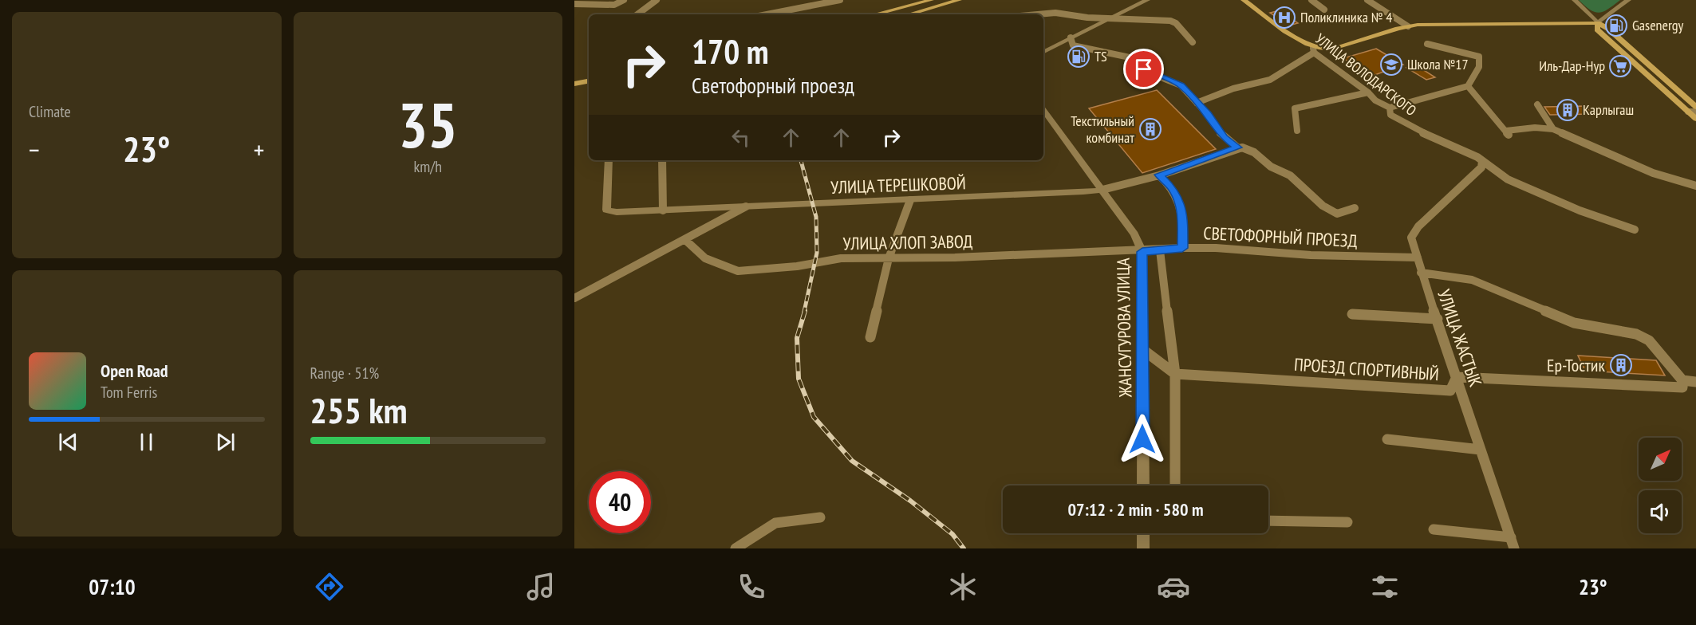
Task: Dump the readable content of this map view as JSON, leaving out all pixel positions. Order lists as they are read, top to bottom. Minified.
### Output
{"streets":{"main road":["УЛИЦА ВОЛОДАРСКОГО"],"street":["УЛИЦА ТЕРЕШКОВОЙ","СВЕТОФОРНЫЙ ПРОЕЗД","УЛИЦА ХЛОП ЗАВОД","ЖАНСУГУРОВА УЛИЦА","УЛИЦА ЖАСТЫК","ПРОЕЗД СПОРТИВНЫЙ"]},"crossings":[["УЛИЦА ВОЛОДАРСКОГО","УЛИЦА ЖАСТЫК"],["УЛИЦА ТЕРЕШКОВОЙ","ЖАНСУГУРОВА УЛИЦА"],["СВЕТОФОРНЫЙ ПРОЕЗД","УЛИЦА ХЛОП ЗАВОД"],["СВЕТОФОРНЫЙ ПРОЕЗД","ЖАНСУГУРОВА УЛИЦА"],["СВЕТОФОРНЫЙ ПРОЕЗД","УЛИЦА ЖАСТЫК"],["УЛИЦА ХЛОП ЗАВОД","ЖАНСУГУРОВА УЛИЦА"],["УЛИЦА ЖАСТЫК","ПРОЕЗД СПОРТИВНЫЙ"]],"places":{"hospital":["Поликлиника № 4"],"fuel station":["Gasenergy","TS"],"school or university":["Школа №17"],"supermarket":["Иль-Дар-Нур"],"building":["Карлыгаш","Текстильный комбинат","Ер-Тостик"]},"north":"top right","page":{"tile":["Climate",["35","km/h"],["Range · 51%","255 km"]],"turn":["170 m","Светофорный проезд"],"heat":["−","23°","+"],"song":["Open Road","Tom Ferris"],"limit":"40","trip":"07:12 · 2 min · 580 m","tabs":["07:10","23°"]}}
